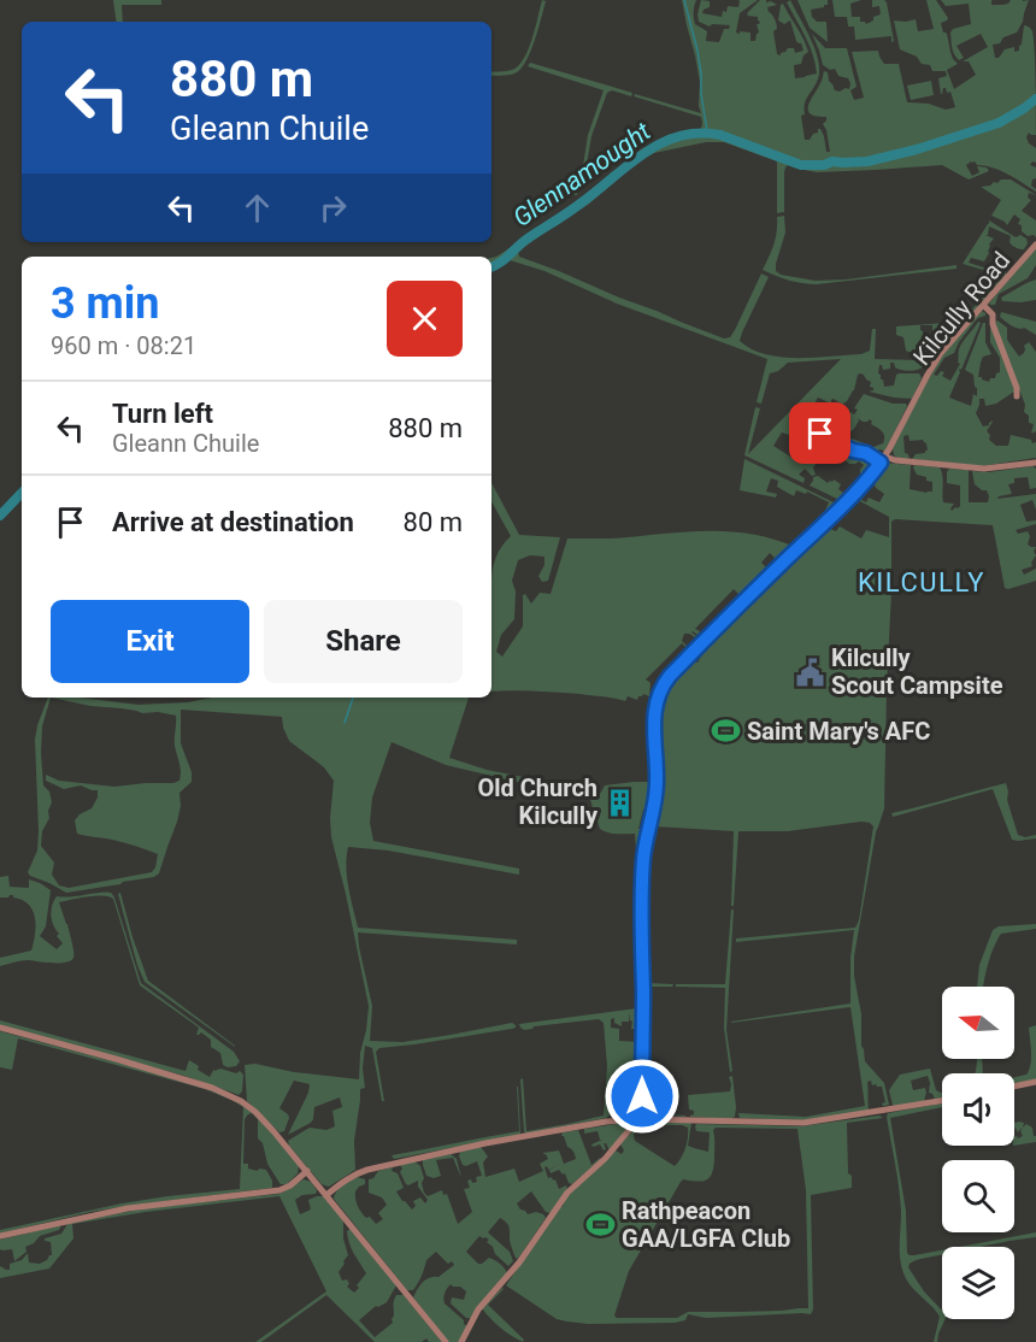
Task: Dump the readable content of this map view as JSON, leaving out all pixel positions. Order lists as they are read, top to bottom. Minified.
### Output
{"streets":{"street":["Kilcully Road"]},"districts":["KILCULLY"],"water":["Glennamought"],"places":{"public building":["Kilcully Scout Campsite"],"sports":["Saint Mary's AFC","Rathpeacon GAA/LGFA Club"],"building":["Old Church Kilcully"]},"north":"left","page":{"turn":["880 m","Gleann Chuile"],"heading":["3 min","960 m · 08:21"],"list":[{"name":"Turn left","note":"Gleann Chuile","value":"880 m"},{"name":"Arrive at destination","value":"80 m"}],"buttons":["Exit","Share"]}}
